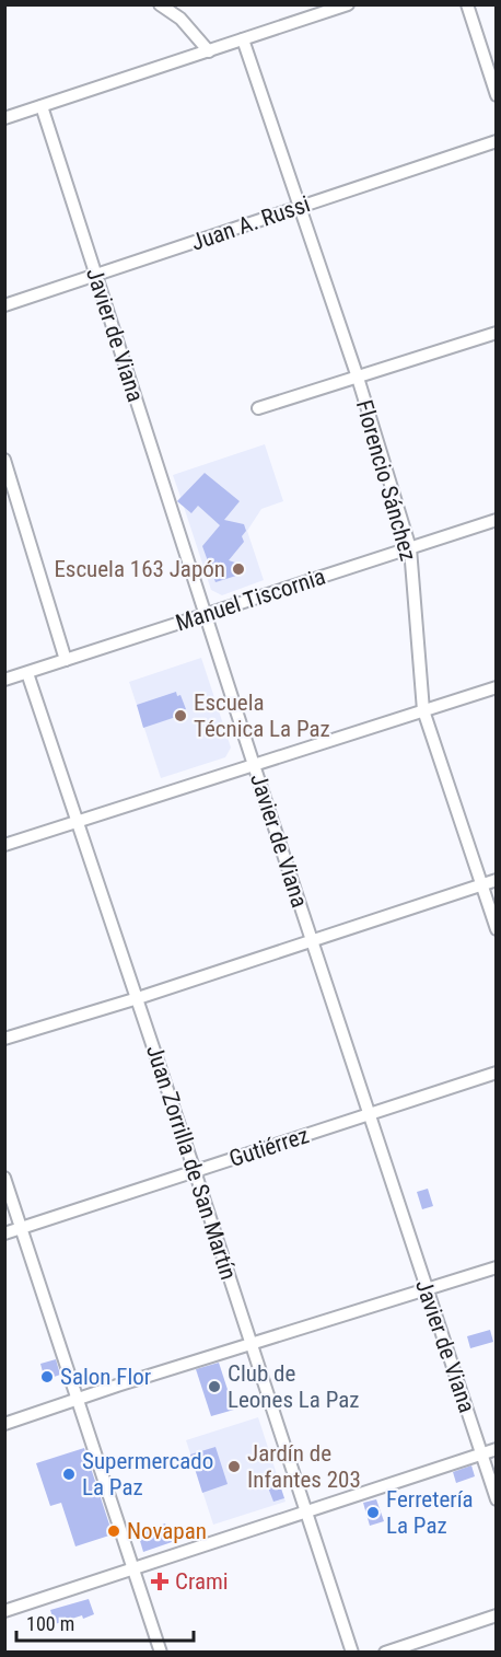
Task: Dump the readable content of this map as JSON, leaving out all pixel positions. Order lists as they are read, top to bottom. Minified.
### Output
{"streets":{"street":["Juan A. Russi","Javier de Viana","Florencio Sánchez","Manuel Tiscornia","Gutiérrez","Juan Zorrilla de San Martín"]},"crossings":[["Juan A. Russi","Javier de Viana"],["Juan A. Russi","Florencio Sánchez"],["Javier de Viana","Manuel Tiscornia"],["Javier de Viana","Gutiérrez"],["Florencio Sánchez","Manuel Tiscornia"],["Manuel Tiscornia","Juan Zorrilla de San Martín"],["Gutiérrez","Juan Zorrilla de San Martín"]],"places":{"other":["Escuela 163 Japón","Escuela Técnica La Paz","Salon Flor","Club de Leones La Paz","Jardín de Infantes 203","Supermercado La Paz","Ferretería La Paz","Novapan"],"health":["Crami"]},"scale_bar":"100 m"}
